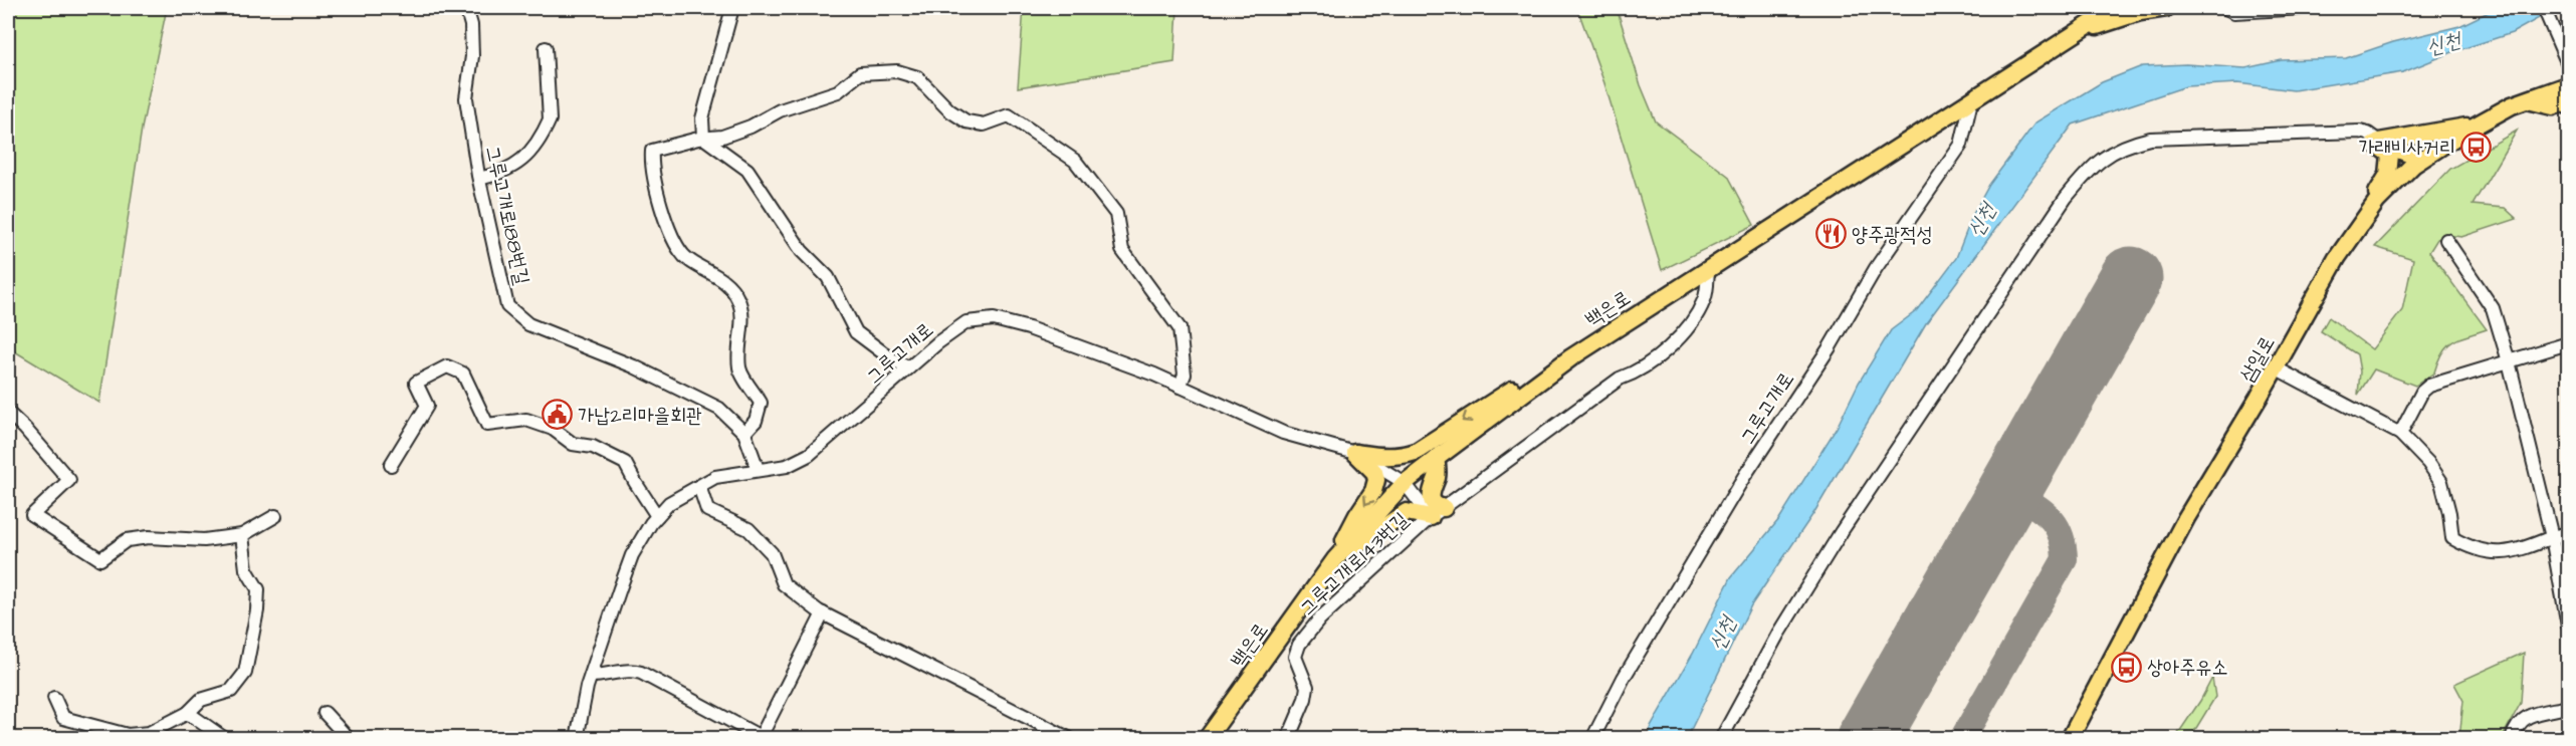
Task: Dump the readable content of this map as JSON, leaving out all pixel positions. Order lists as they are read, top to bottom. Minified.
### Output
{"streets":{"main road":["백은로","삼일로"],"street":["그루고개로188번길","그루고개로","그루고개로143번길"]},"crossings":[["그루고개로188번길","그루고개로"],["백은로","그루고개로"],["그루고개로","그루고개로143번길"]],"water":["신천"],"places":{"bus stop":["가래비사거리","상아주유소"],"restaurant":["양주광적성"],"public building":["가납2리마을회관"]}}
